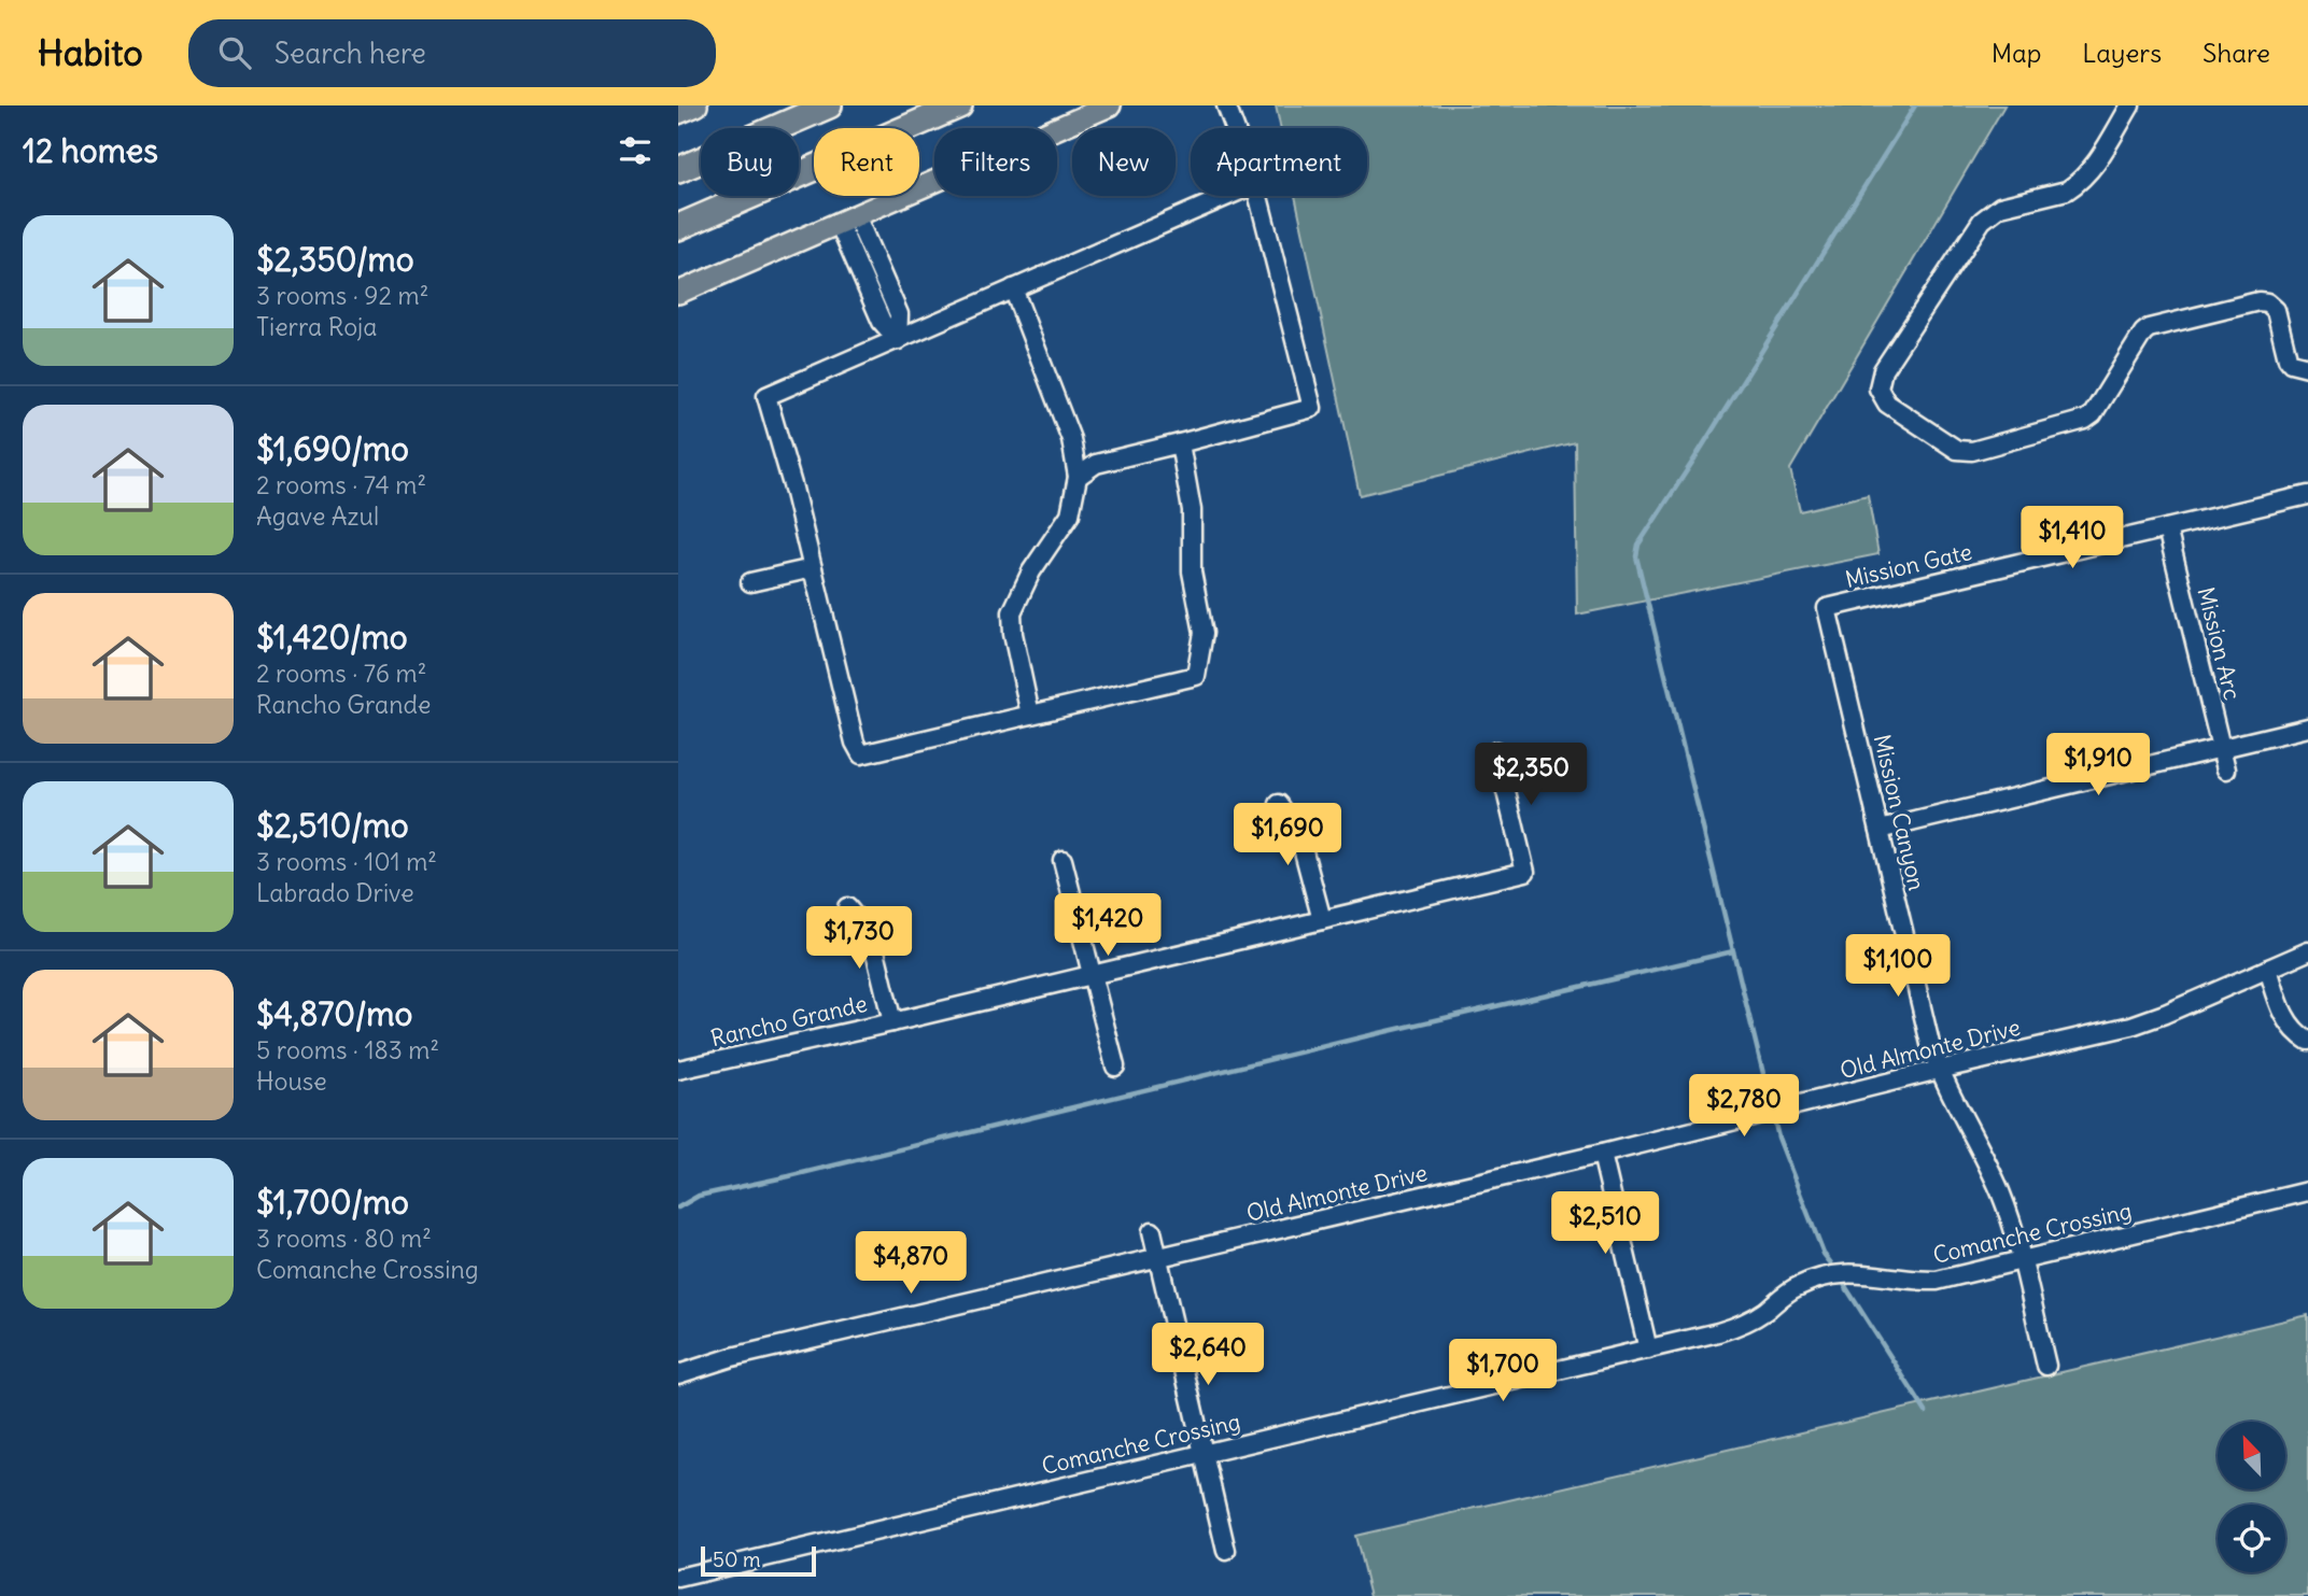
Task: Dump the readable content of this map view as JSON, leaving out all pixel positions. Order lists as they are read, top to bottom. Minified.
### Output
{"streets":{"street":["Mission Gate","Mission Arc","Mission Canyon","Rancho Grande","Old Almonte Drive","Comanche Crossing"]},"crossings":[["Mission Gate","Mission Arc"],["Mission Gate","Mission Canyon"],["Mission Canyon","Old Almonte Drive"],["Mission Canyon","Comanche Crossing"]],"scale_bar":"50 m","north":"top left","page":{"header":"Habito","search":"Search here","nav":["Map","Layers","Share"],"heading":"12 homes","chip":["Buy","Rent","Filters","New","Apartment"],"list":[{"name":"$2,350/mo","note":"3 rooms · 92 m² · Tierra Roja"},{"name":"$1,690/mo","note":"2 rooms · 74 m² · Agave Azul"},{"name":"$1,420/mo","note":"2 rooms · 76 m² · Rancho Grande"},{"name":"$2,510/mo","note":"3 rooms · 101 m² · Labrado Drive"},{"name":"$4,870/mo","note":"5 rooms · 183 m² · House"},{"name":"$1,700/mo","note":"3 rooms · 80 m² · Comanche Crossing"}],"price":["$1,410","$1,910","$2,350","$1,690","$1,420","$1,730","$1,100","$2,780","$2,510","$4,870","$2,640","$1,700"],"scale":"50 m"}}
